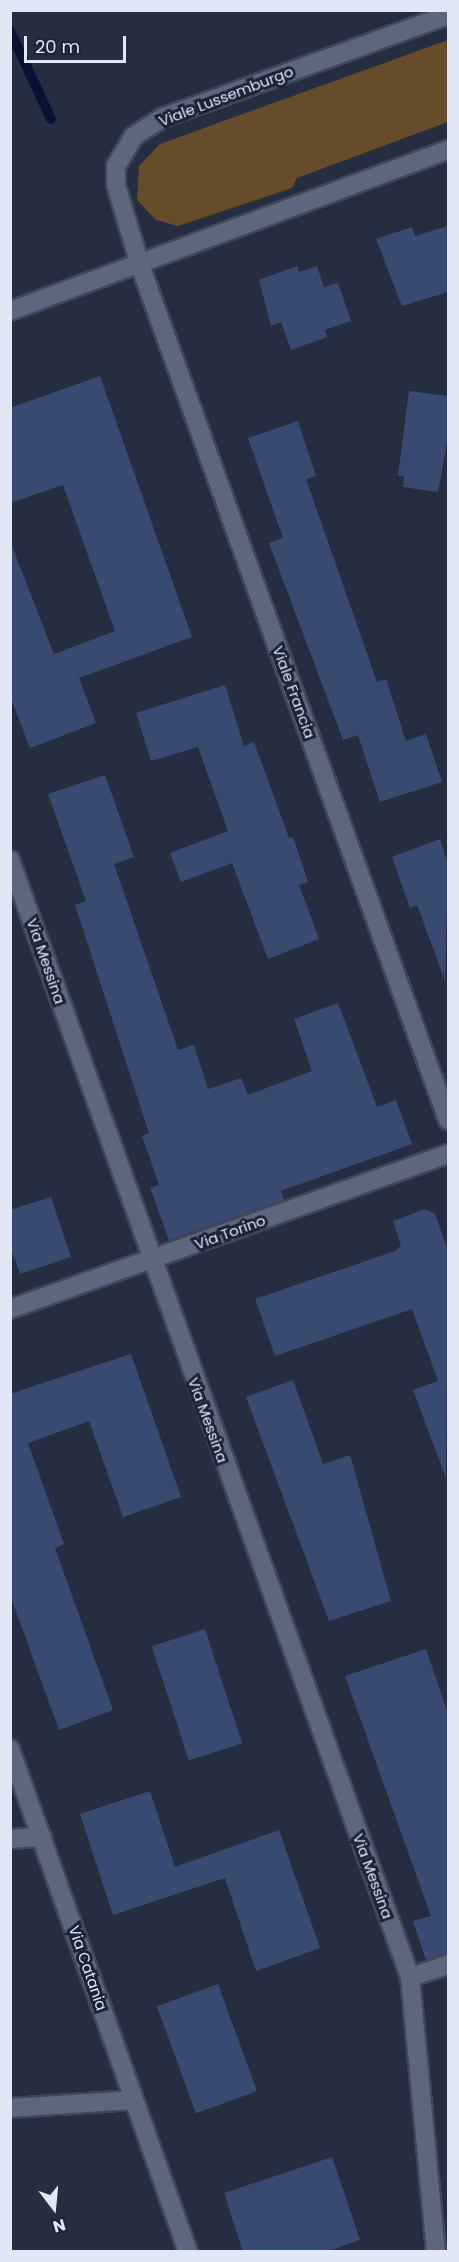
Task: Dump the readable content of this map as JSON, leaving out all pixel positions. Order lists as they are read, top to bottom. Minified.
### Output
{"streets":{"street":["Viale Lussemburgo","Viale Francia","Via Messina","Via Torino","Via Catania"]},"crossings":[["Viale Lussemburgo","Viale Francia"],["Via Messina","Via Torino"]],"scale_bar":"20 m","north":"bottom"}
